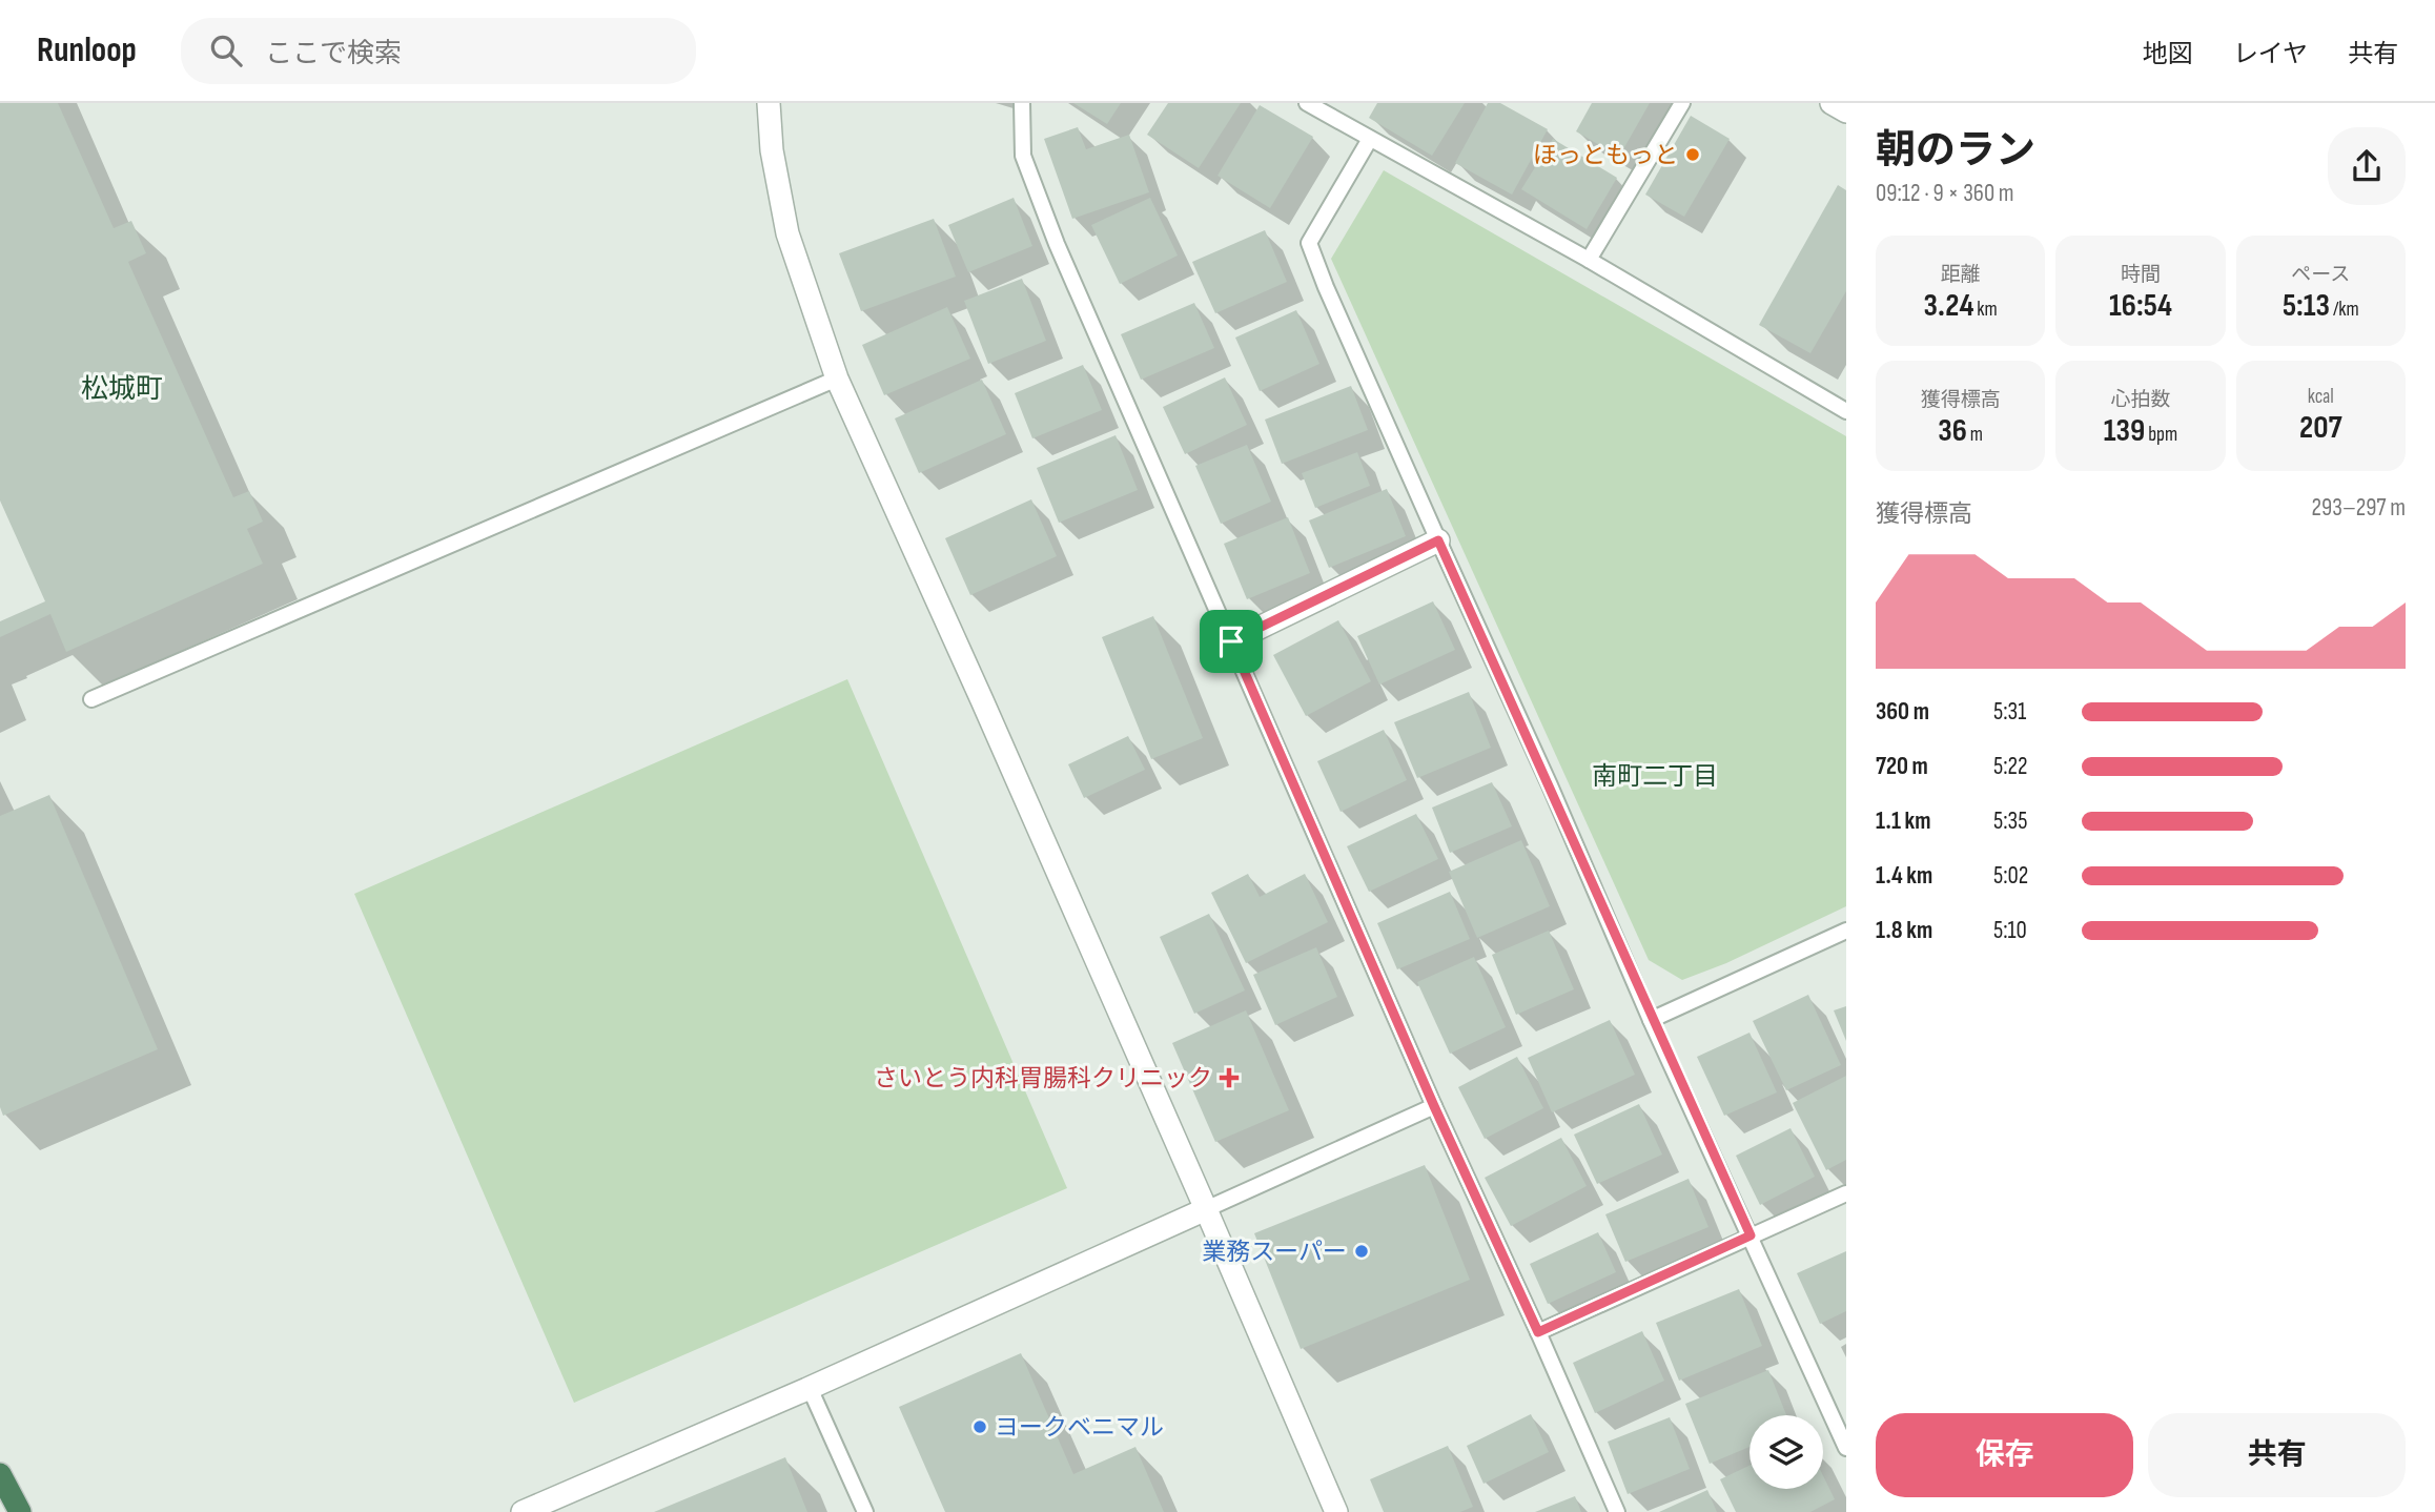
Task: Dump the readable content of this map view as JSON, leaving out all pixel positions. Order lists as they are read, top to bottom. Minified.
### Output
{"districts":["松城町","南町二丁目"],"places":{"other":["ほっともっと","業務スーパー","ヨークベニマル"],"health":["さいとう内科胃腸科クリニック"]},"page":{"header":"Runloop","search":"ここで検索","nav":["地図","レイヤ","共有"],"heading":["朝のラン","09:12 · 9 × 360 m"],"stats":[["距離","3.24 km"],["時間","16:54"],["ペース","5:13 /km"],["獲得標高","36 m"],["心拍数","139 bpm"],["kcal","207"]],"chart":["獲得標高","293–297 m"],"list":[{"name":"360 m","note":"5:31"},{"name":"720 m","note":"5:22"},{"name":"1.1 km","note":"5:35"},{"name":"1.4 km","note":"5:02"},{"name":"1.8 km","note":"5:10"}],"buttons":["保存","共有"]}}
